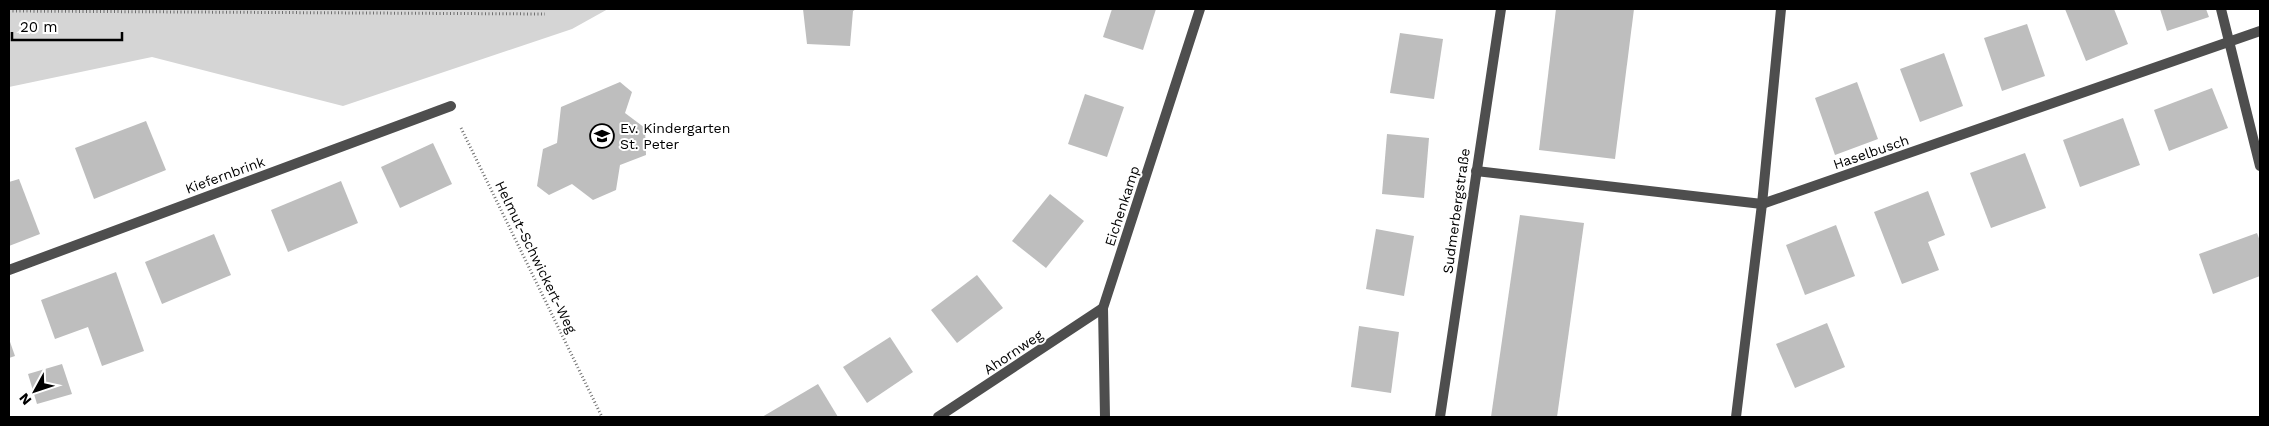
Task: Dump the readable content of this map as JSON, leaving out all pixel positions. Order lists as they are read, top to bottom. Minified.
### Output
{"streets":{"street":["Haselbusch","Kiefernbrink","Eichenkamp","Sudmerbergstraße","Ahornweg"],"path":["Helmut-Schwickert-Weg"]},"crossings":[["Haselbusch","Sudmerbergstraße"],["Kiefernbrink","Helmut-Schwickert-Weg"],["Eichenkamp","Ahornweg"]],"places":{"school or university":["Ev. Kindergarten St. Peter"]},"scale_bar":"20 m","north":"bottom left"}
